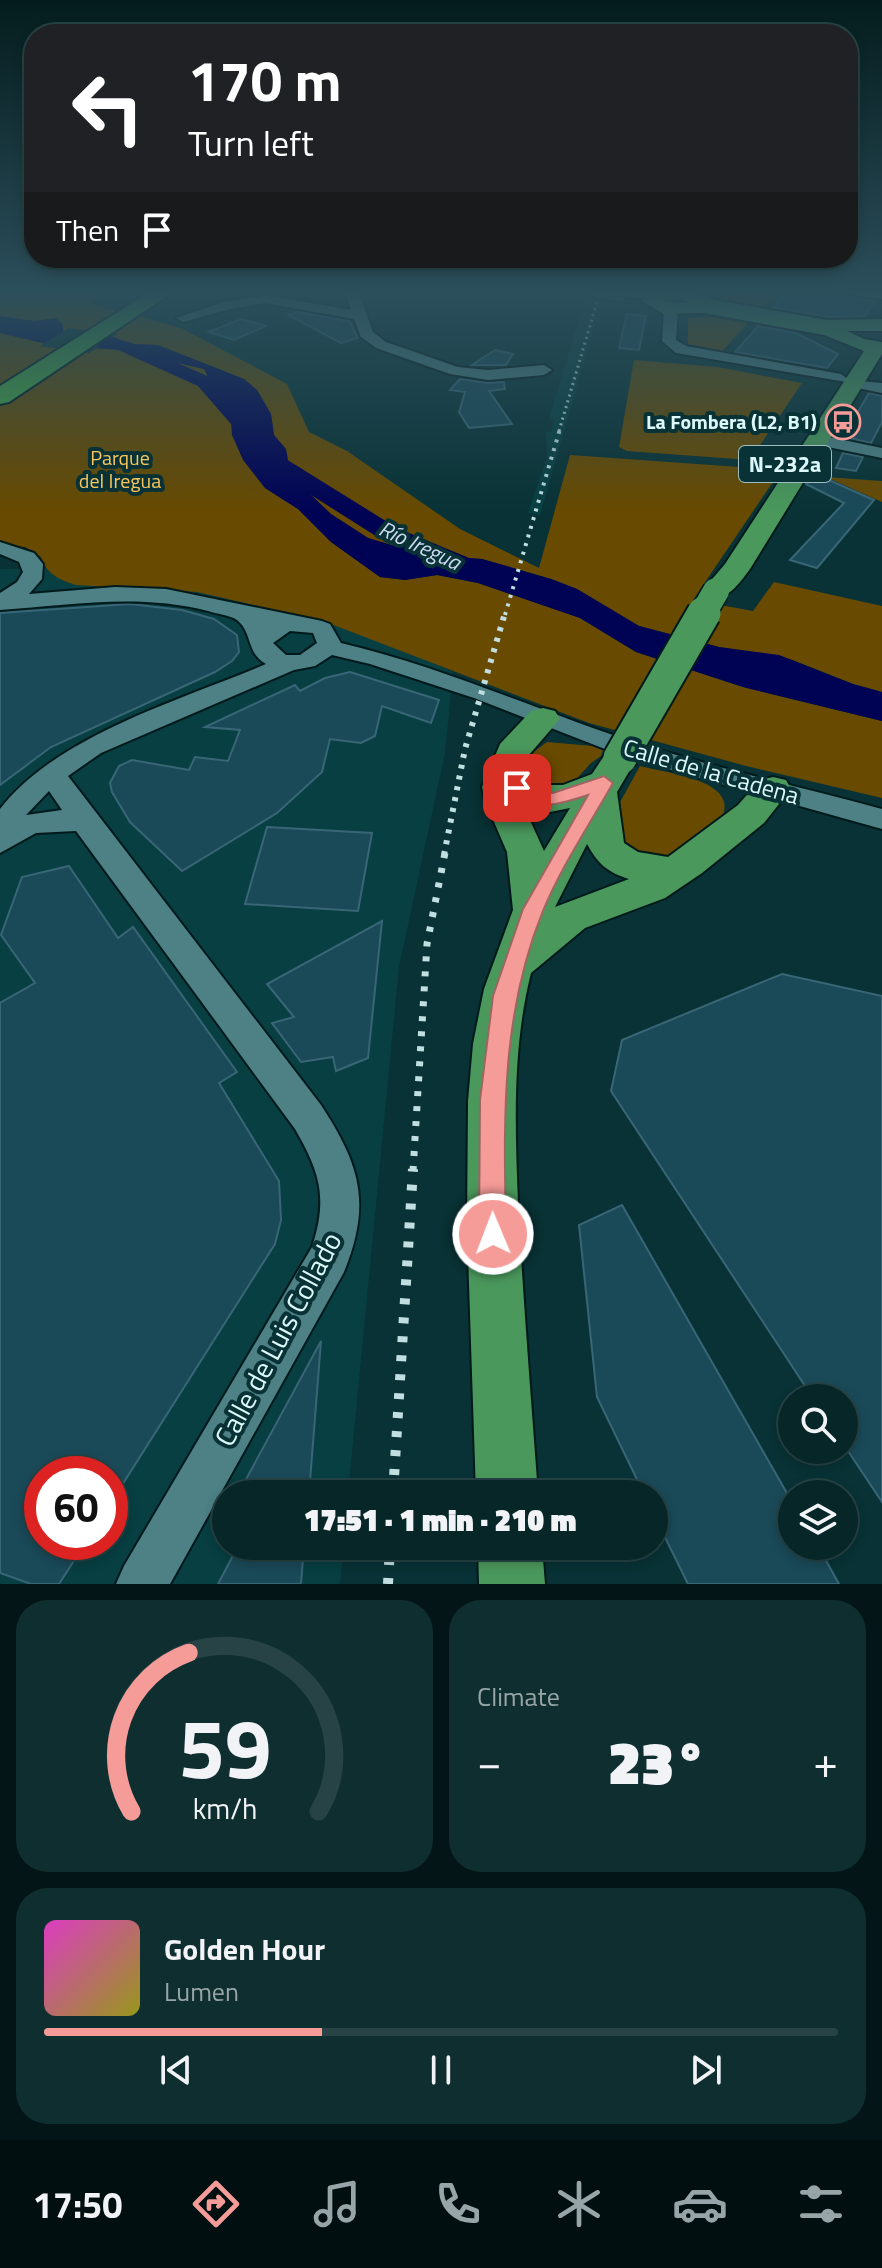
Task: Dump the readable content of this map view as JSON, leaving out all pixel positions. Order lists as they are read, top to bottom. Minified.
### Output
{"streets":{"main road":["N-232a"],"street":["Calle de la Cadena","Calle de Luis Collado"]},"water":["Río Iregua"],"parks":["Parque del Iregua"],"places":{"bus stop":["La Fombera (L2, B1)"]},"page":{"turn":["170 m","Turn left"],"then":"Then","limit":"60","trip":"17:51 · 1 min · 210 m","tile":"Climate","heat":["−","23°","+"],"song":["Golden Hour","Lumen"],"tabs":"17:50","gauge":["59","km/h"]}}
